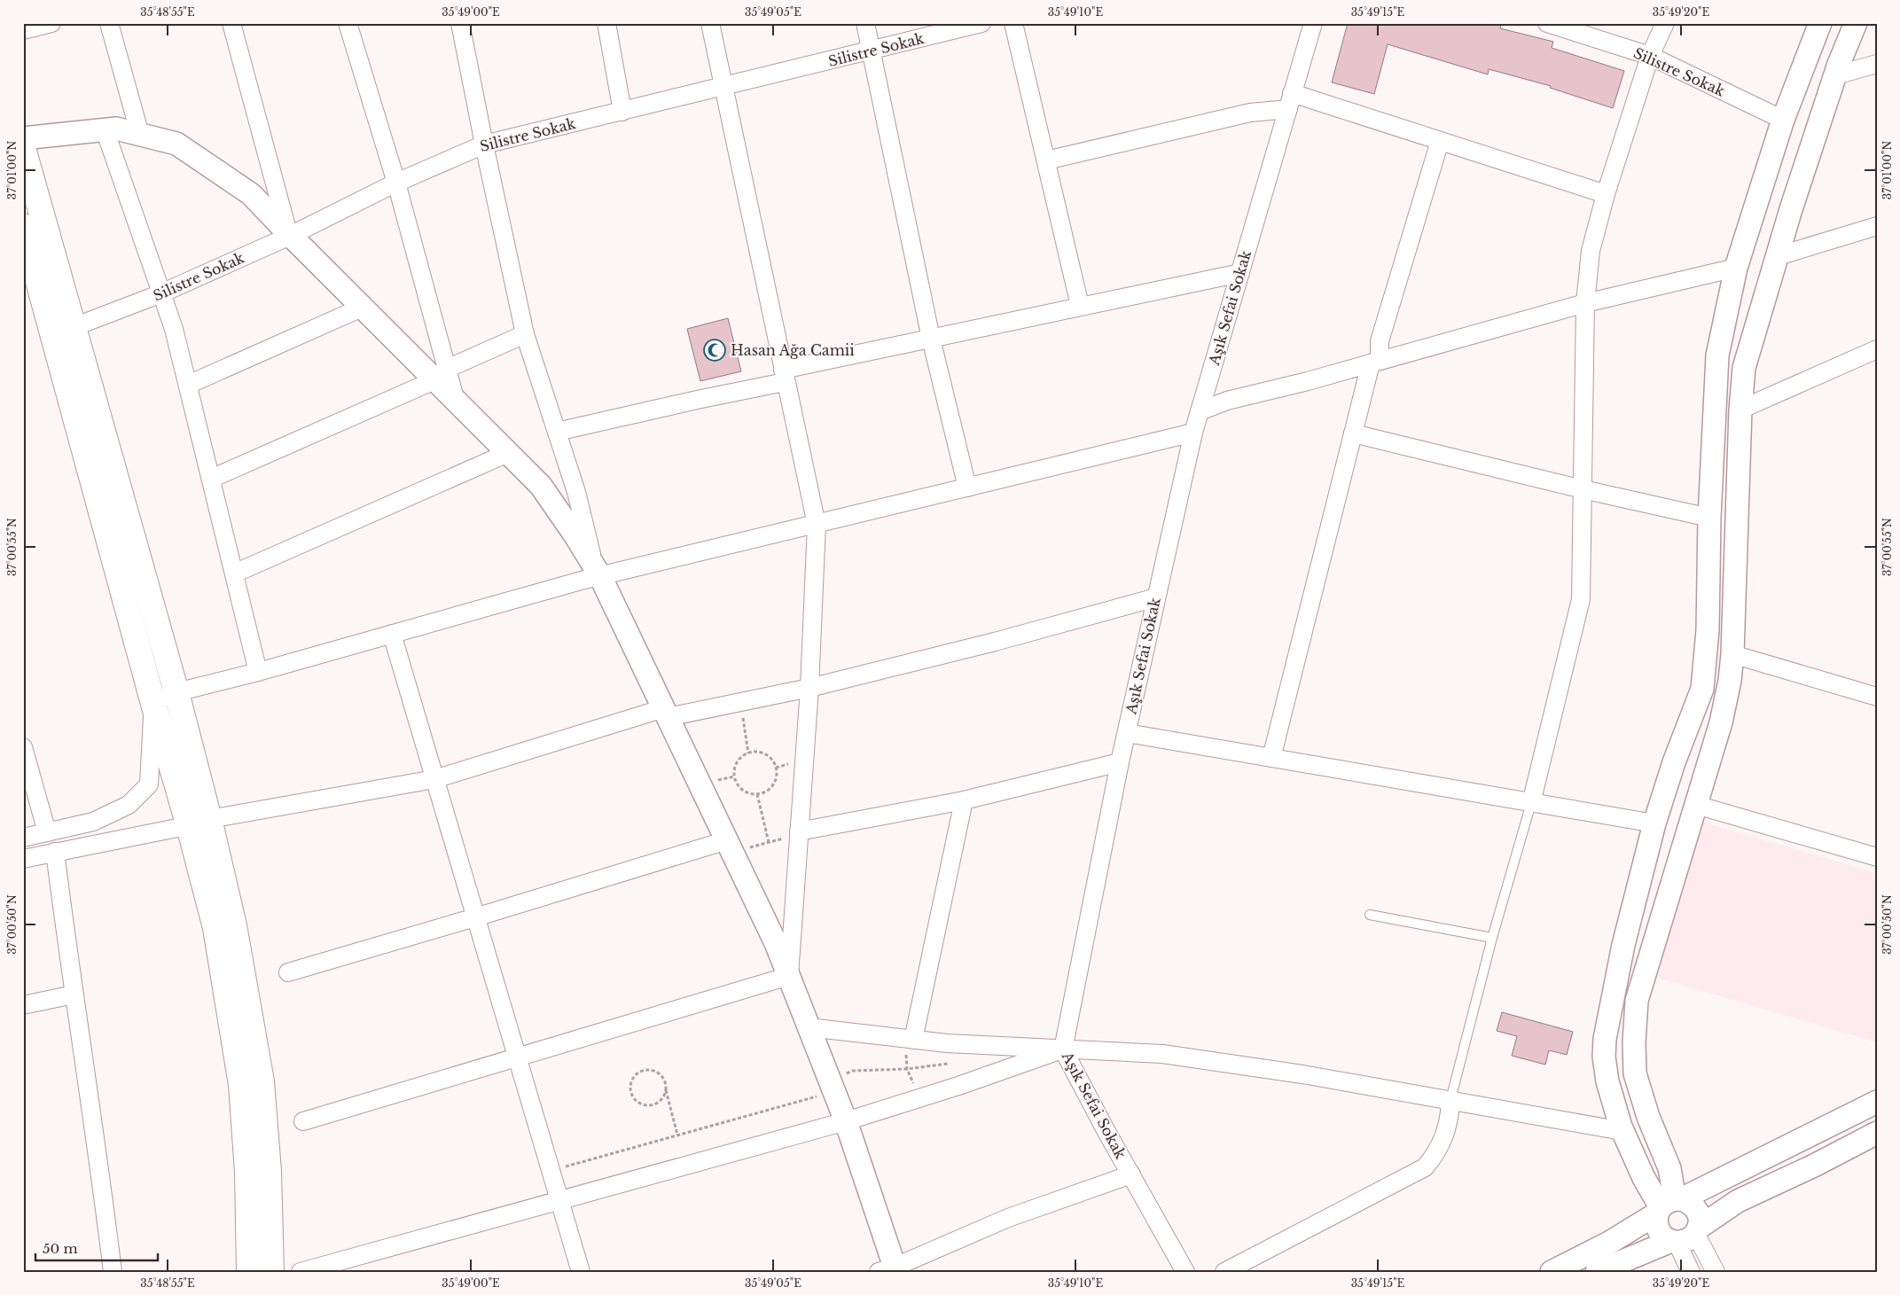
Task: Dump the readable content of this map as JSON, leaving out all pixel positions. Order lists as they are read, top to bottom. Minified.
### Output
{"streets":{"street":["Silistre Sokak","Aşık Sefai Sokak"]},"places":{"mosque":["Hasan Ağa Camii"]},"scale_bar":"50 m","coordinates":["35°48'55\"E","35°49'00\"E","35°49'05\"E","35°49'10\"E","35°49'15\"E","35°49'20\"E","37°01'00\"N","37°00'55\"N","37°00'50\"N"]}
